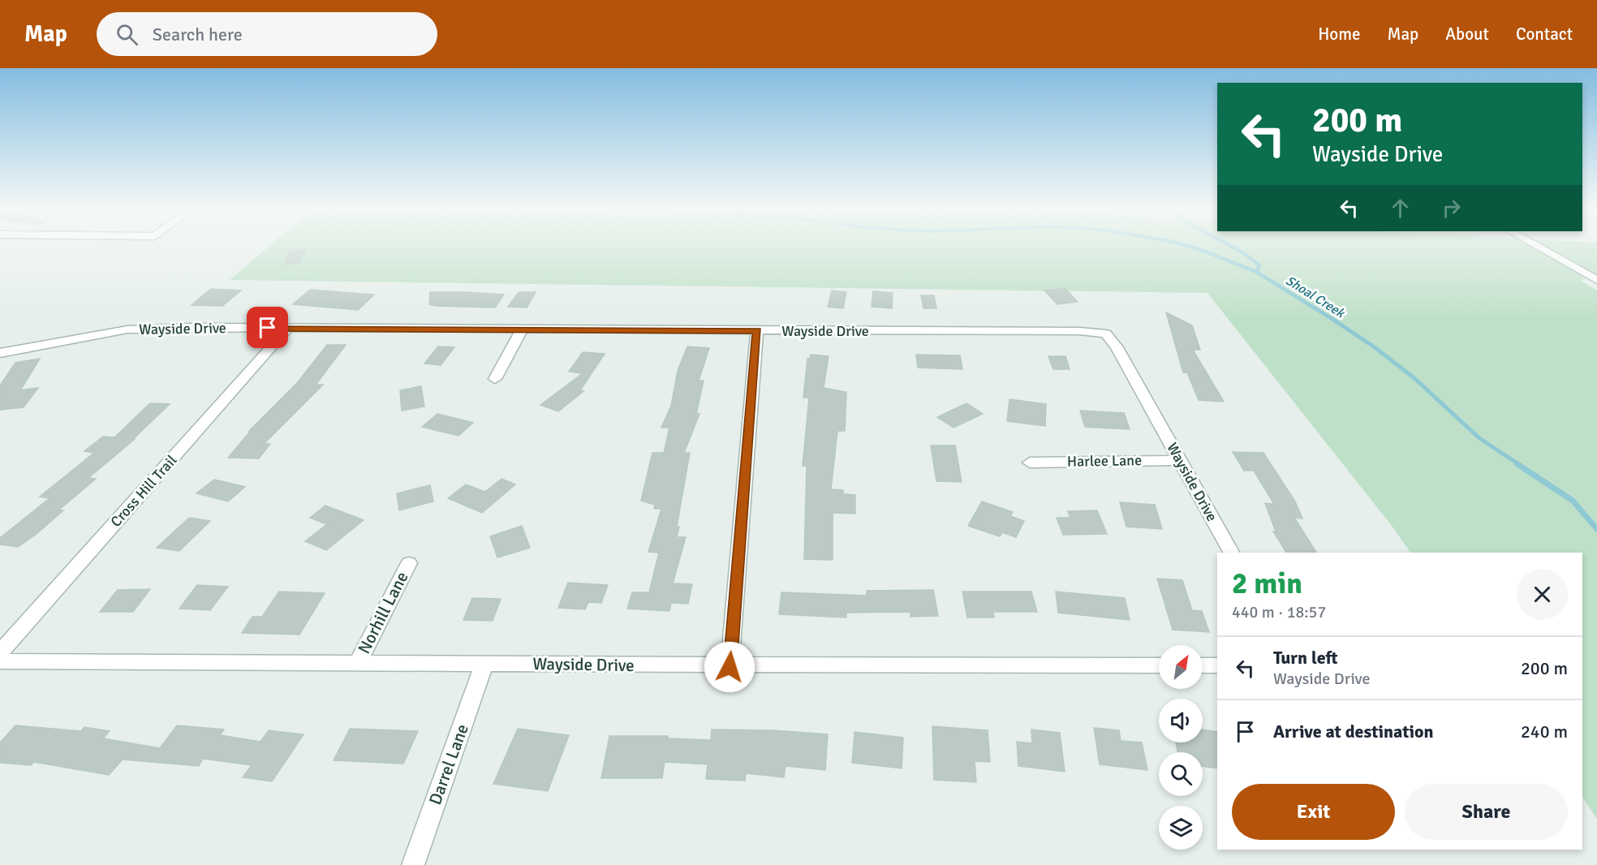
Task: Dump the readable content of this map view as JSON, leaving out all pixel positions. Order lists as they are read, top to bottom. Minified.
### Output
{"streets":{"street":["Wayside Drive","Harlee Lane","Cross Hill Trail","Norhill Lane","Darrel Lane"]},"crossings":[["Wayside Drive","Harlee Lane"],["Wayside Drive","Cross Hill Trail"],["Wayside Drive","Norhill Lane"],["Wayside Drive","Darrel Lane"]],"water":["Shoal Creek"],"north":"top right","page":{"header":"Map","search":"Search here","nav":["Home","Map","About","Contact"],"turn":["200 m","Wayside Drive"],"heading":["2 min","440 m · 18:57"],"list":[{"name":"Turn left","note":"Wayside Drive","value":"200 m"},{"name":"Arrive at destination","value":"240 m"}],"buttons":["Exit","Share"]}}
